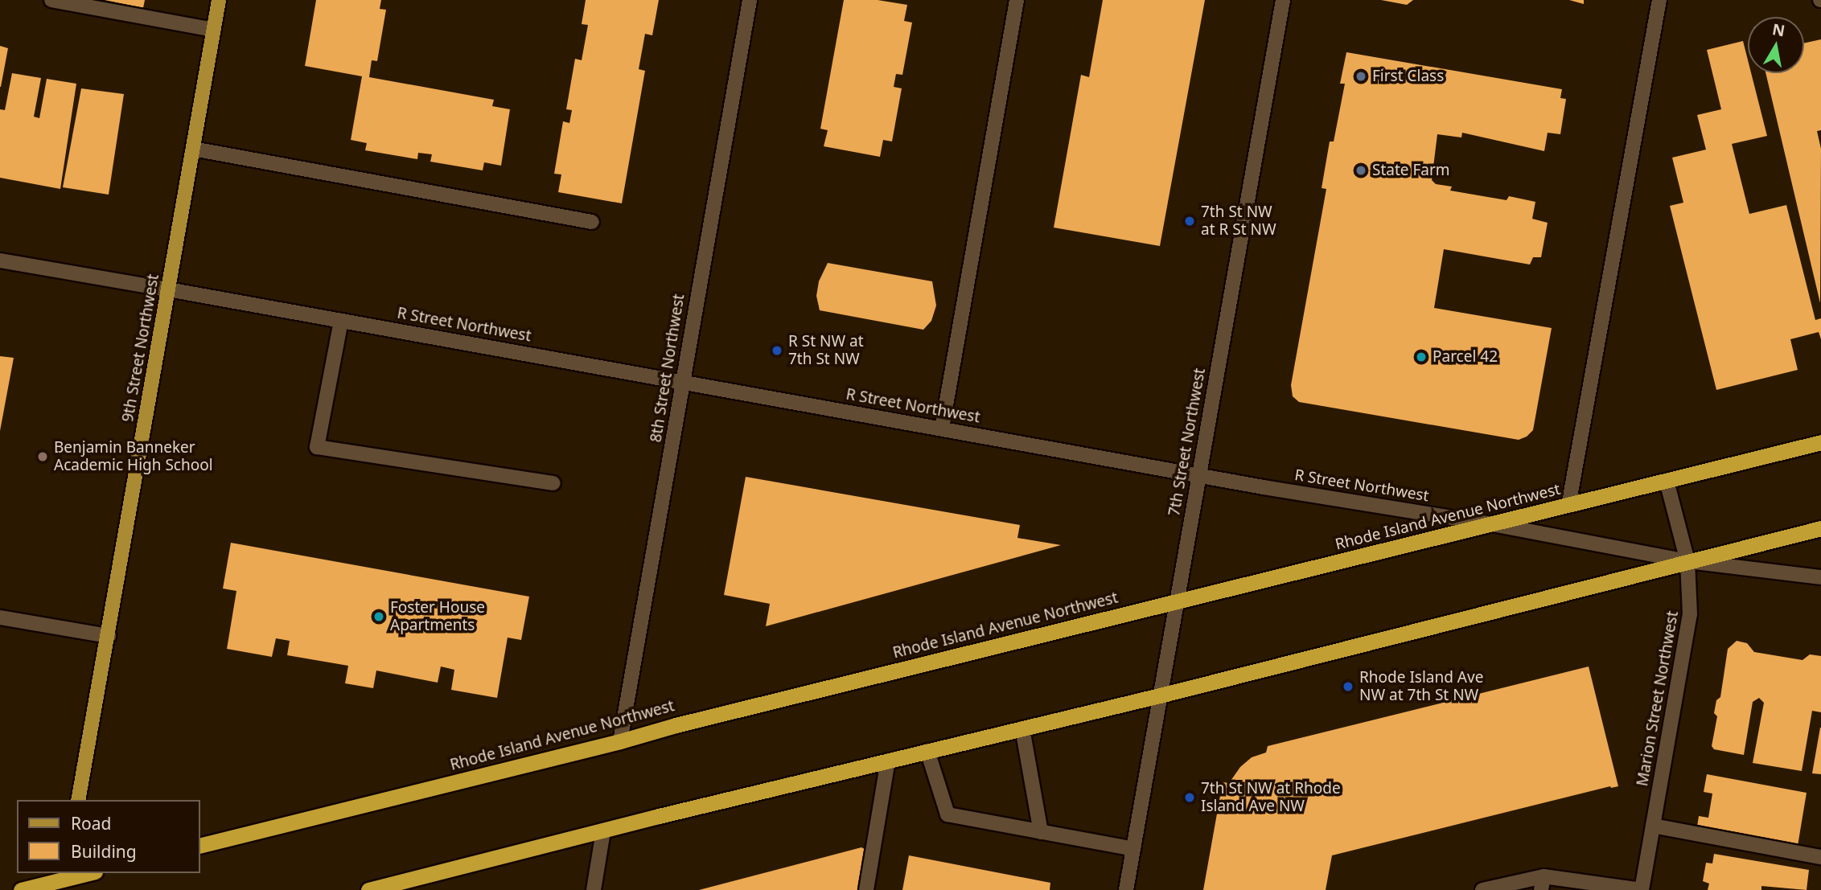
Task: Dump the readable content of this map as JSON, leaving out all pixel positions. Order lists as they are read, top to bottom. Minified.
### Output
{"streets":{"highway":["Rhode Island Avenue Northwest"],"main road":["9th Street Northwest"],"street":["R Street Northwest","8th Street Northwest","7th Street Northwest","Marion Street Northwest"]},"crossings":[["R Street Northwest","9th Street Northwest"],["R Street Northwest","8th Street Northwest"],["R Street Northwest","7th Street Northwest"],["R Street Northwest","Rhode Island Avenue Northwest"],["R Street Northwest","Marion Street Northwest"],["8th Street Northwest","Rhode Island Avenue Northwest"],["7th Street Northwest","Rhode Island Avenue Northwest"],["Rhode Island Avenue Northwest","Marion Street Northwest"]],"places":["First Class","State Farm","7th St NW at R St NW","R St NW at 7th St NW","Parcel 42","Benjamin Banneker Academic High School","Foster House Apartments","Rhode Island Ave NW at 7th St NW","7th St NW at Rhode Island Ave NW"],"legend":["Road","Building"],"north":"top"}
